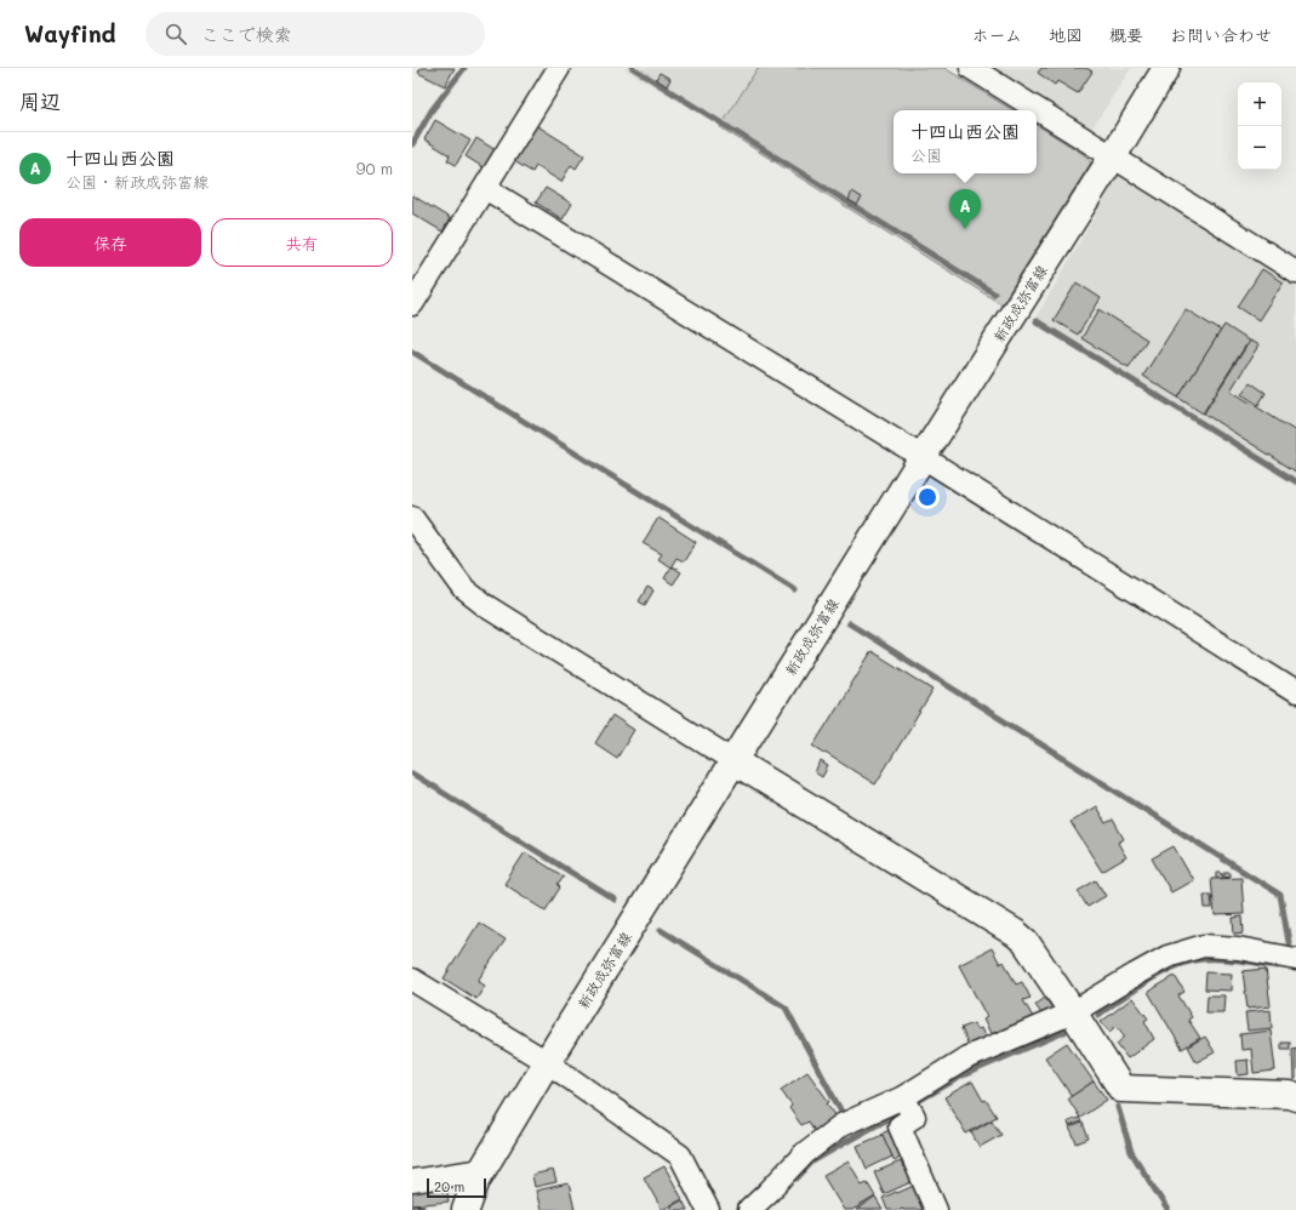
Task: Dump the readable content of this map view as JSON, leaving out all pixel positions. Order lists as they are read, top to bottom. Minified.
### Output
{"streets":{"main road":["新政成弥富線"]},"scale_bar":"20 m","page":{"header":"Wayfind","search":"ここで検索","nav":["ホーム","地図","概要","お問い合わせ"],"heading":"周辺","map_buttons":["+","−"],"popup":["十四山西公園","公園"],"list":[{"mark":"A","name":"十四山西公園","note":"公園 · 新政成弥富線","value":"90 m"}],"pins":"A","buttons":["保存","共有"],"scale":"20 m"}}
